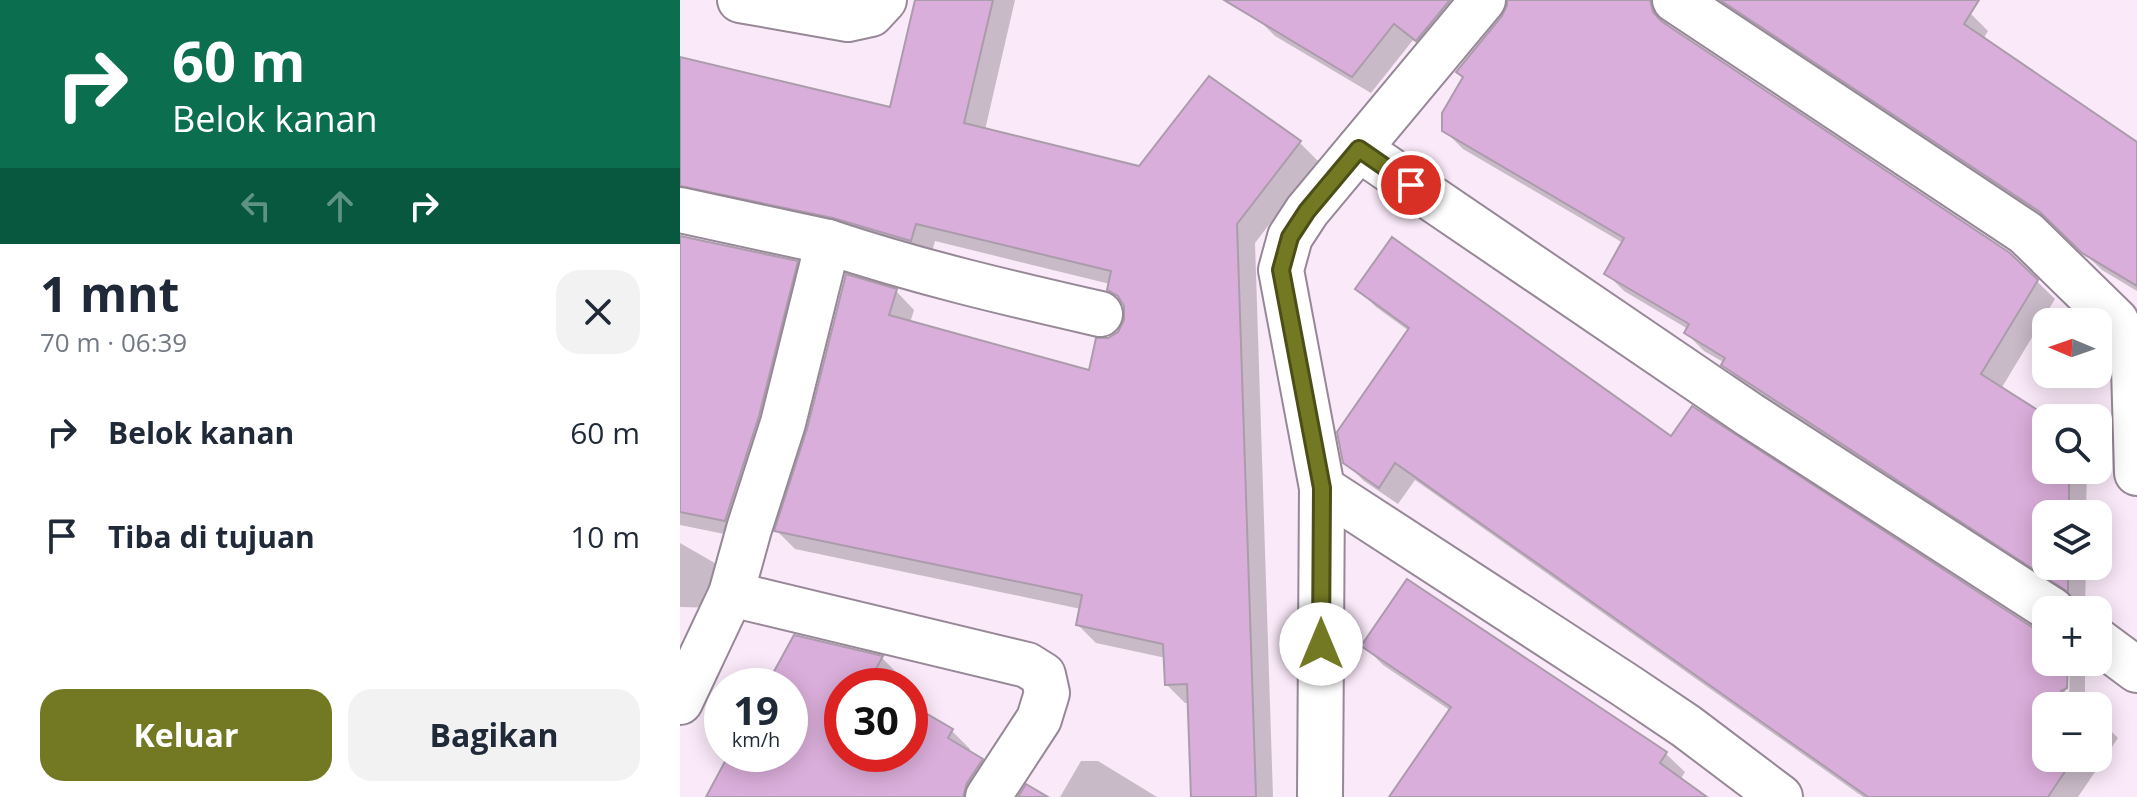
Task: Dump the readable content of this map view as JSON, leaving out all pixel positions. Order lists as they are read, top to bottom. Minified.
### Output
{"north":"left","page":{"turn":["60 m","Belok kanan"],"heading":["1 mnt","70 m · 06:39"],"map_buttons":["+","−"],"list":[{"name":"Belok kanan","value":"60 m"},{"name":"Tiba di tujuan","value":"10 m"}],"speed":"19 km/h","limit":"30","buttons":["Keluar","Bagikan"]}}
